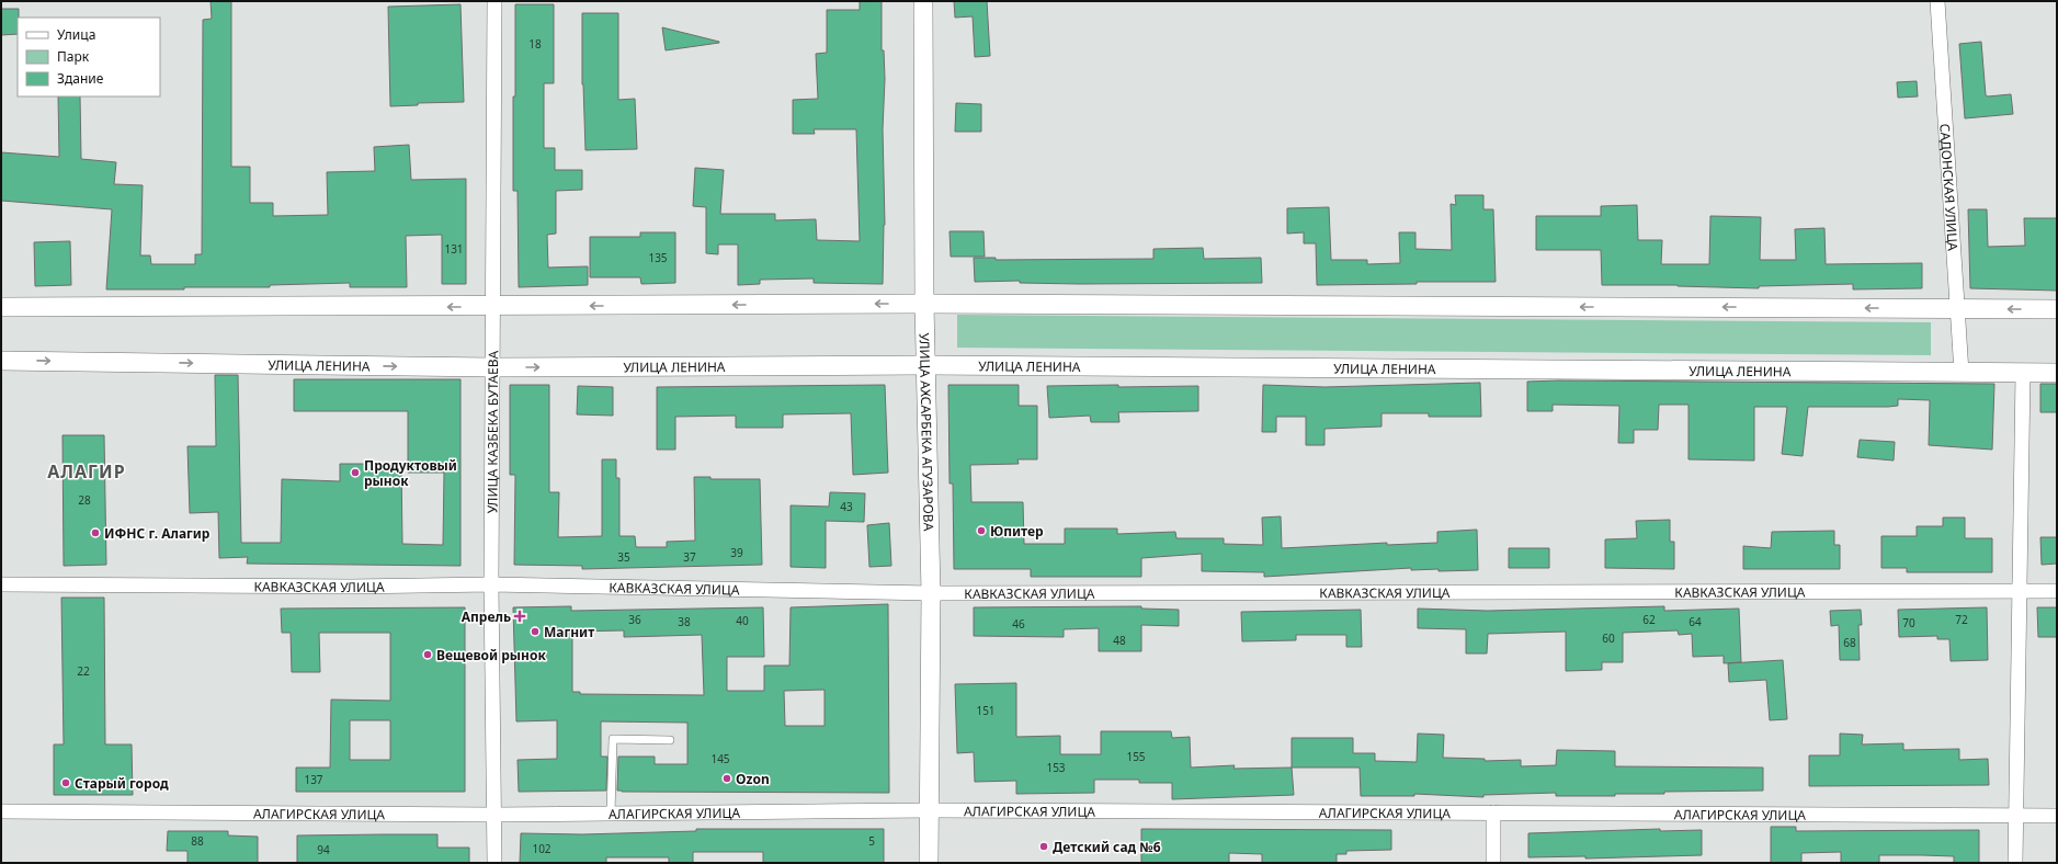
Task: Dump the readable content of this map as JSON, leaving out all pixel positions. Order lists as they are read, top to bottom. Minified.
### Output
{"streets":{"street":["САДОНСКАЯ УЛИЦА","УЛИЦА ЛЕНИНА","УЛИЦА КАЗБЕКА БУТАЕВА","УЛИЦА АХСАРБЕКА АГУЗАРОВА","КАВКАЗСКАЯ УЛИЦА","АЛАГИРСКАЯ УЛИЦА"]},"crossings":[["САДОНСКАЯ УЛИЦА","УЛИЦА ЛЕНИНА"],["УЛИЦА ЛЕНИНА","УЛИЦА КАЗБЕКА БУТАЕВА"],["УЛИЦА ЛЕНИНА","УЛИЦА АХСАРБЕКА АГУЗАРОВА"],["УЛИЦА КАЗБЕКА БУТАЕВА","КАВКАЗСКАЯ УЛИЦА"],["УЛИЦА КАЗБЕКА БУТАЕВА","АЛАГИРСКАЯ УЛИЦА"],["УЛИЦА АХСАРБЕКА АГУЗАРОВА","КАВКАЗСКАЯ УЛИЦА"],["УЛИЦА АХСАРБЕКА АГУЗАРОВА","АЛАГИРСКАЯ УЛИЦА"]],"districts":["АЛАГИР"],"places":{"other":["Продуктовый рынок","Юпитер","ИФНС г. Алагир","Магнит","Вещевой рынок","Ozon","Старый город","Детский сад №6"],"health":["Апрель"]},"house_numbers":["18","131","135","28","43","39","35","37","36","62","72","40","38","64","70","46","60","48","68","22","151","155","145","153","137","88","5","102","94"],"legend":["Улица","Парк","Здание"]}
